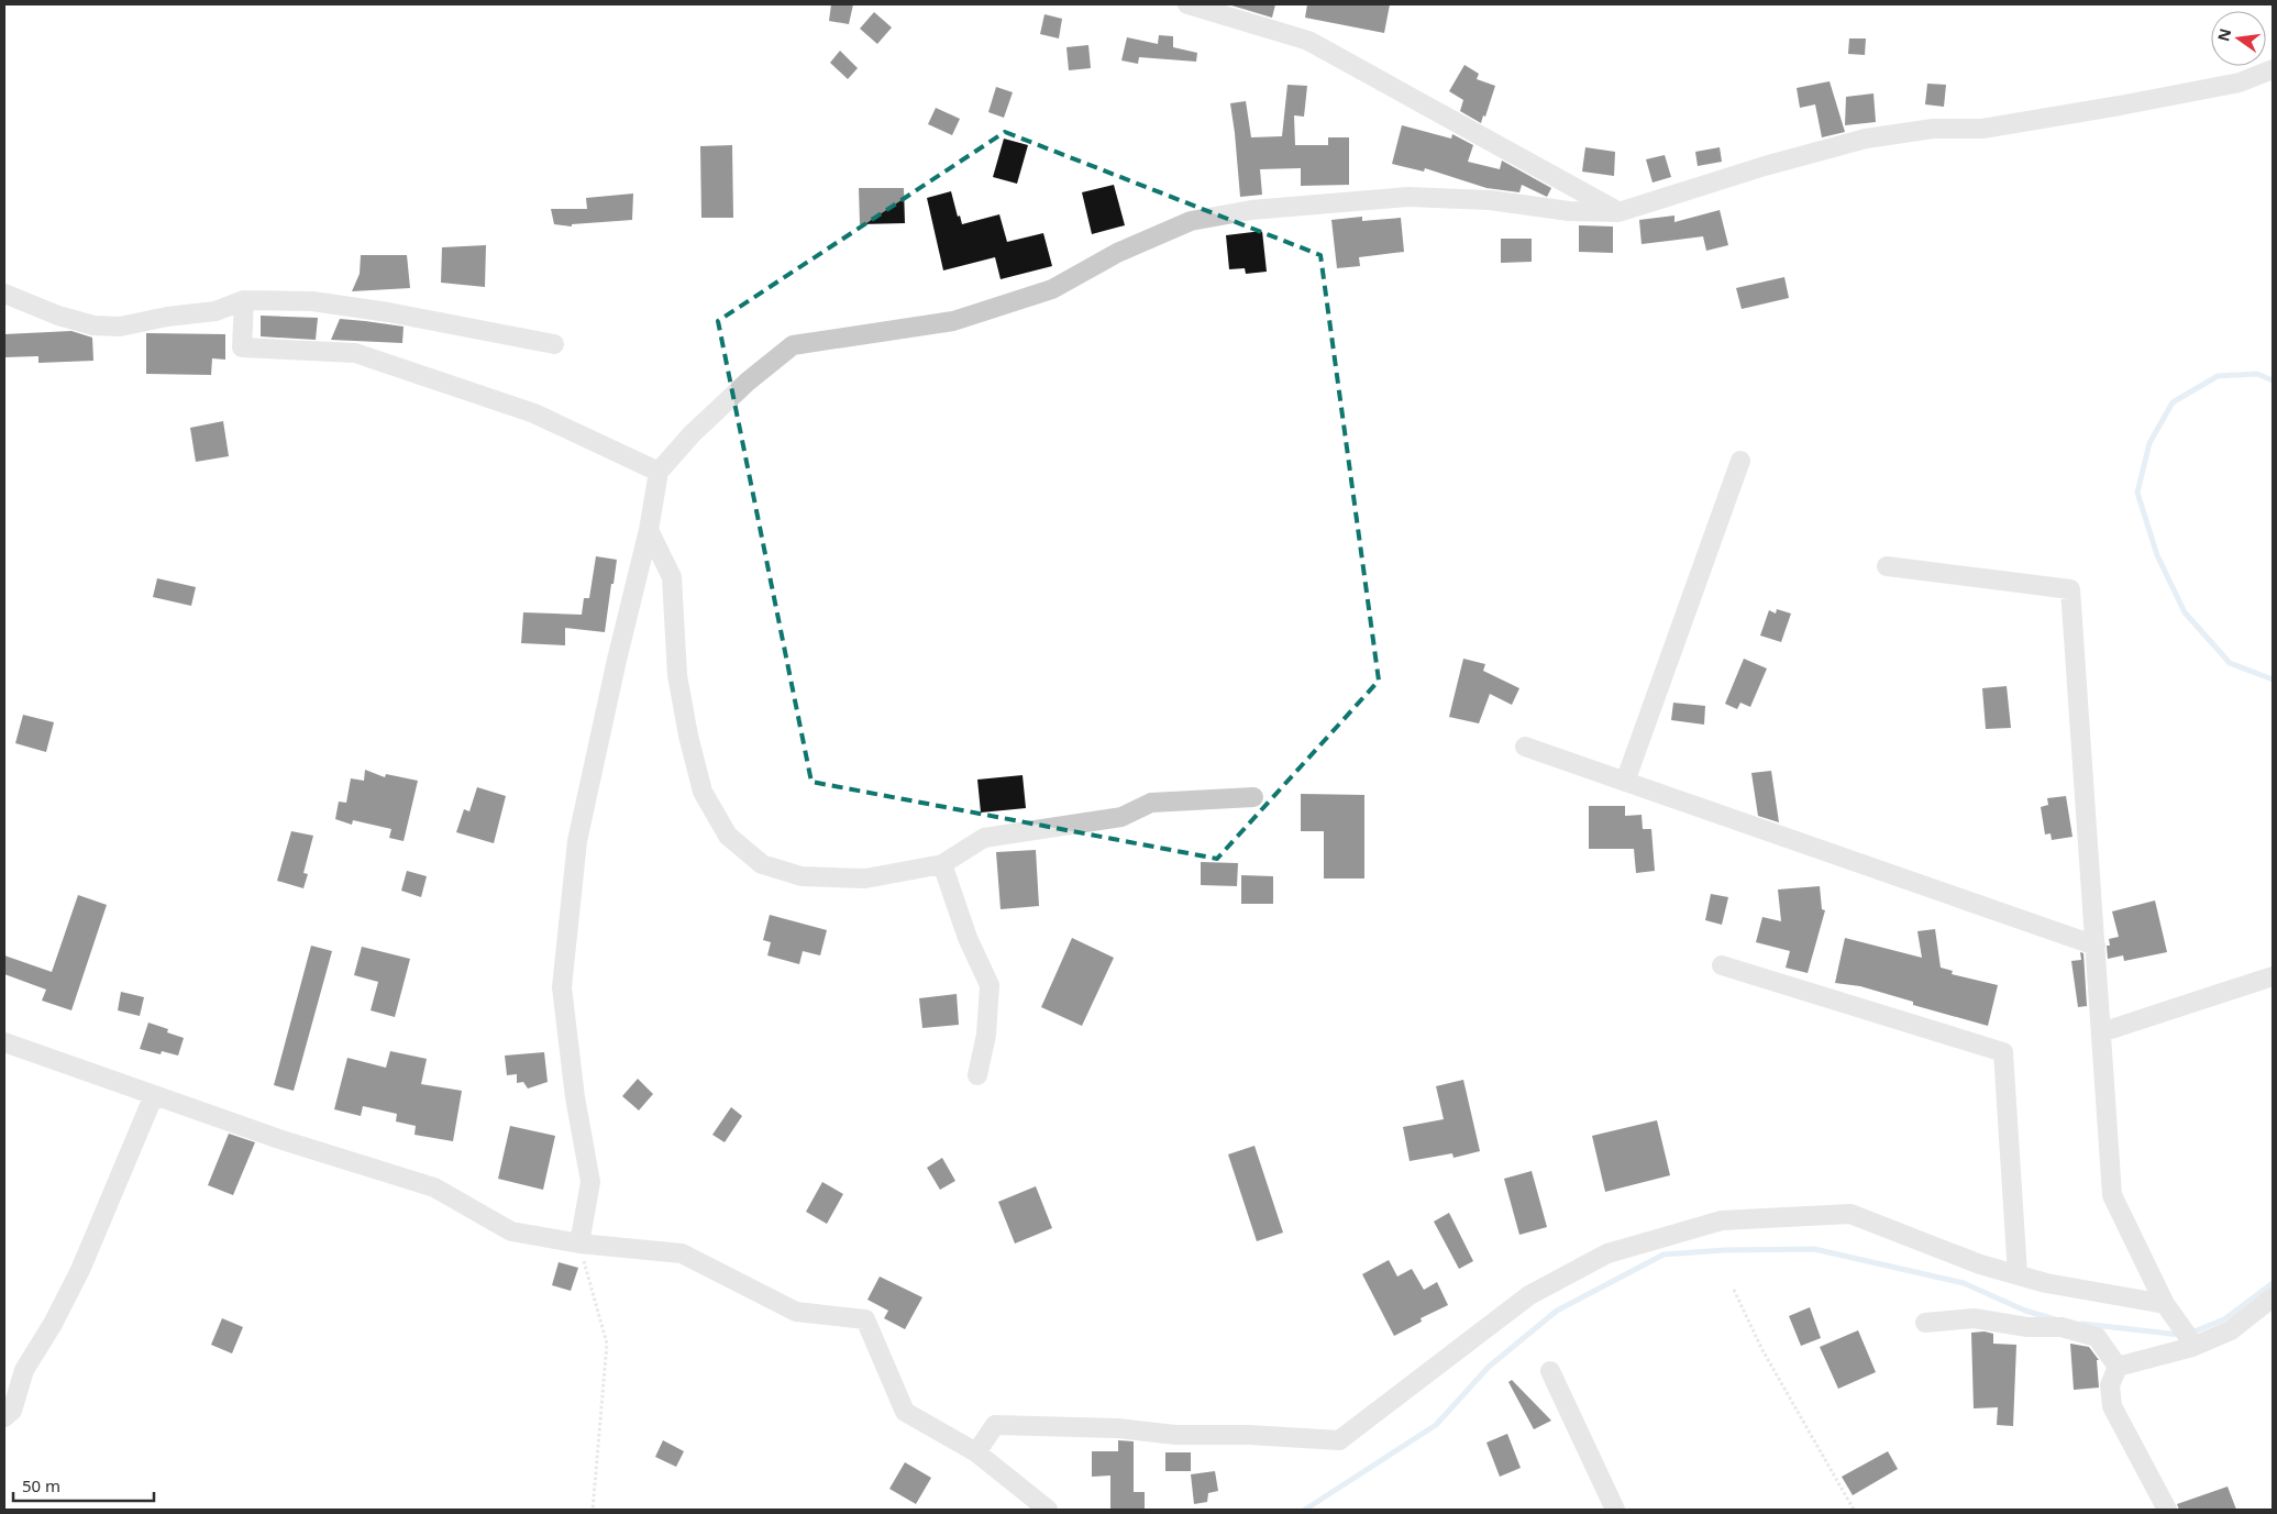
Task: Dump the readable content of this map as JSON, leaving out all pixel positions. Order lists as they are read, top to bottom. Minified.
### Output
{"scale_bar":"50 m","north":"left"}
